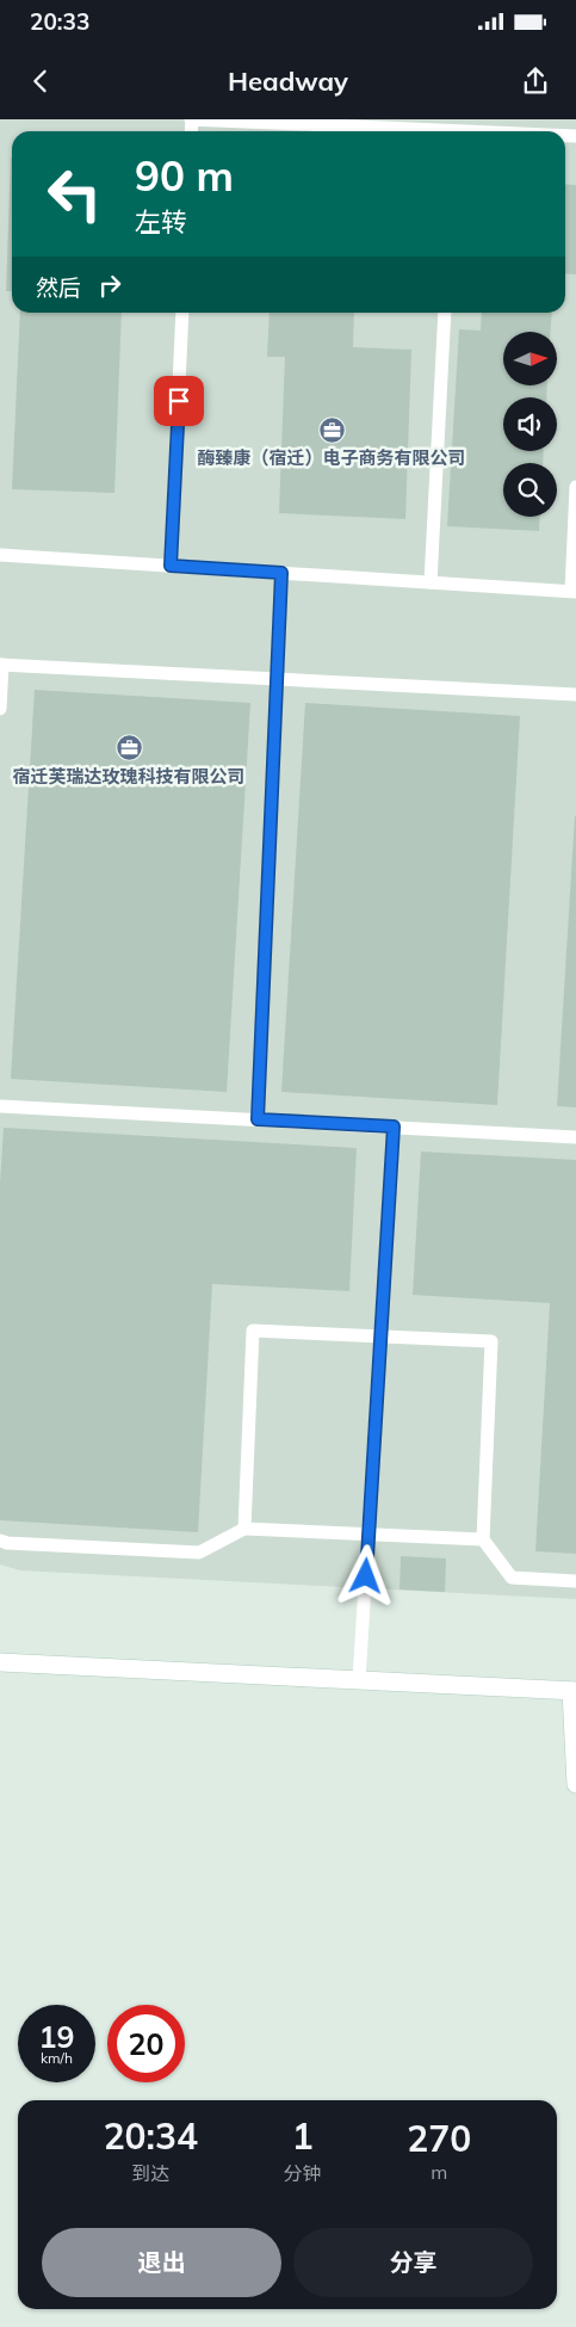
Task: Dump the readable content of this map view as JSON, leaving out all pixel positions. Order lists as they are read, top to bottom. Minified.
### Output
{"places":{"office":["酶臻康（宿迁）电子商务有限公司","宿迁芙瑞达玫瑰科技有限公司"]},"north":"right","page":{"status":"20:33","header":"Headway","turn":["90 m","左转"],"then":"然后","speed":"19 km/h","limit":"20","eta":["20:34","到达","1","分钟","270","m"],"buttons":["退出","分享"]}}
